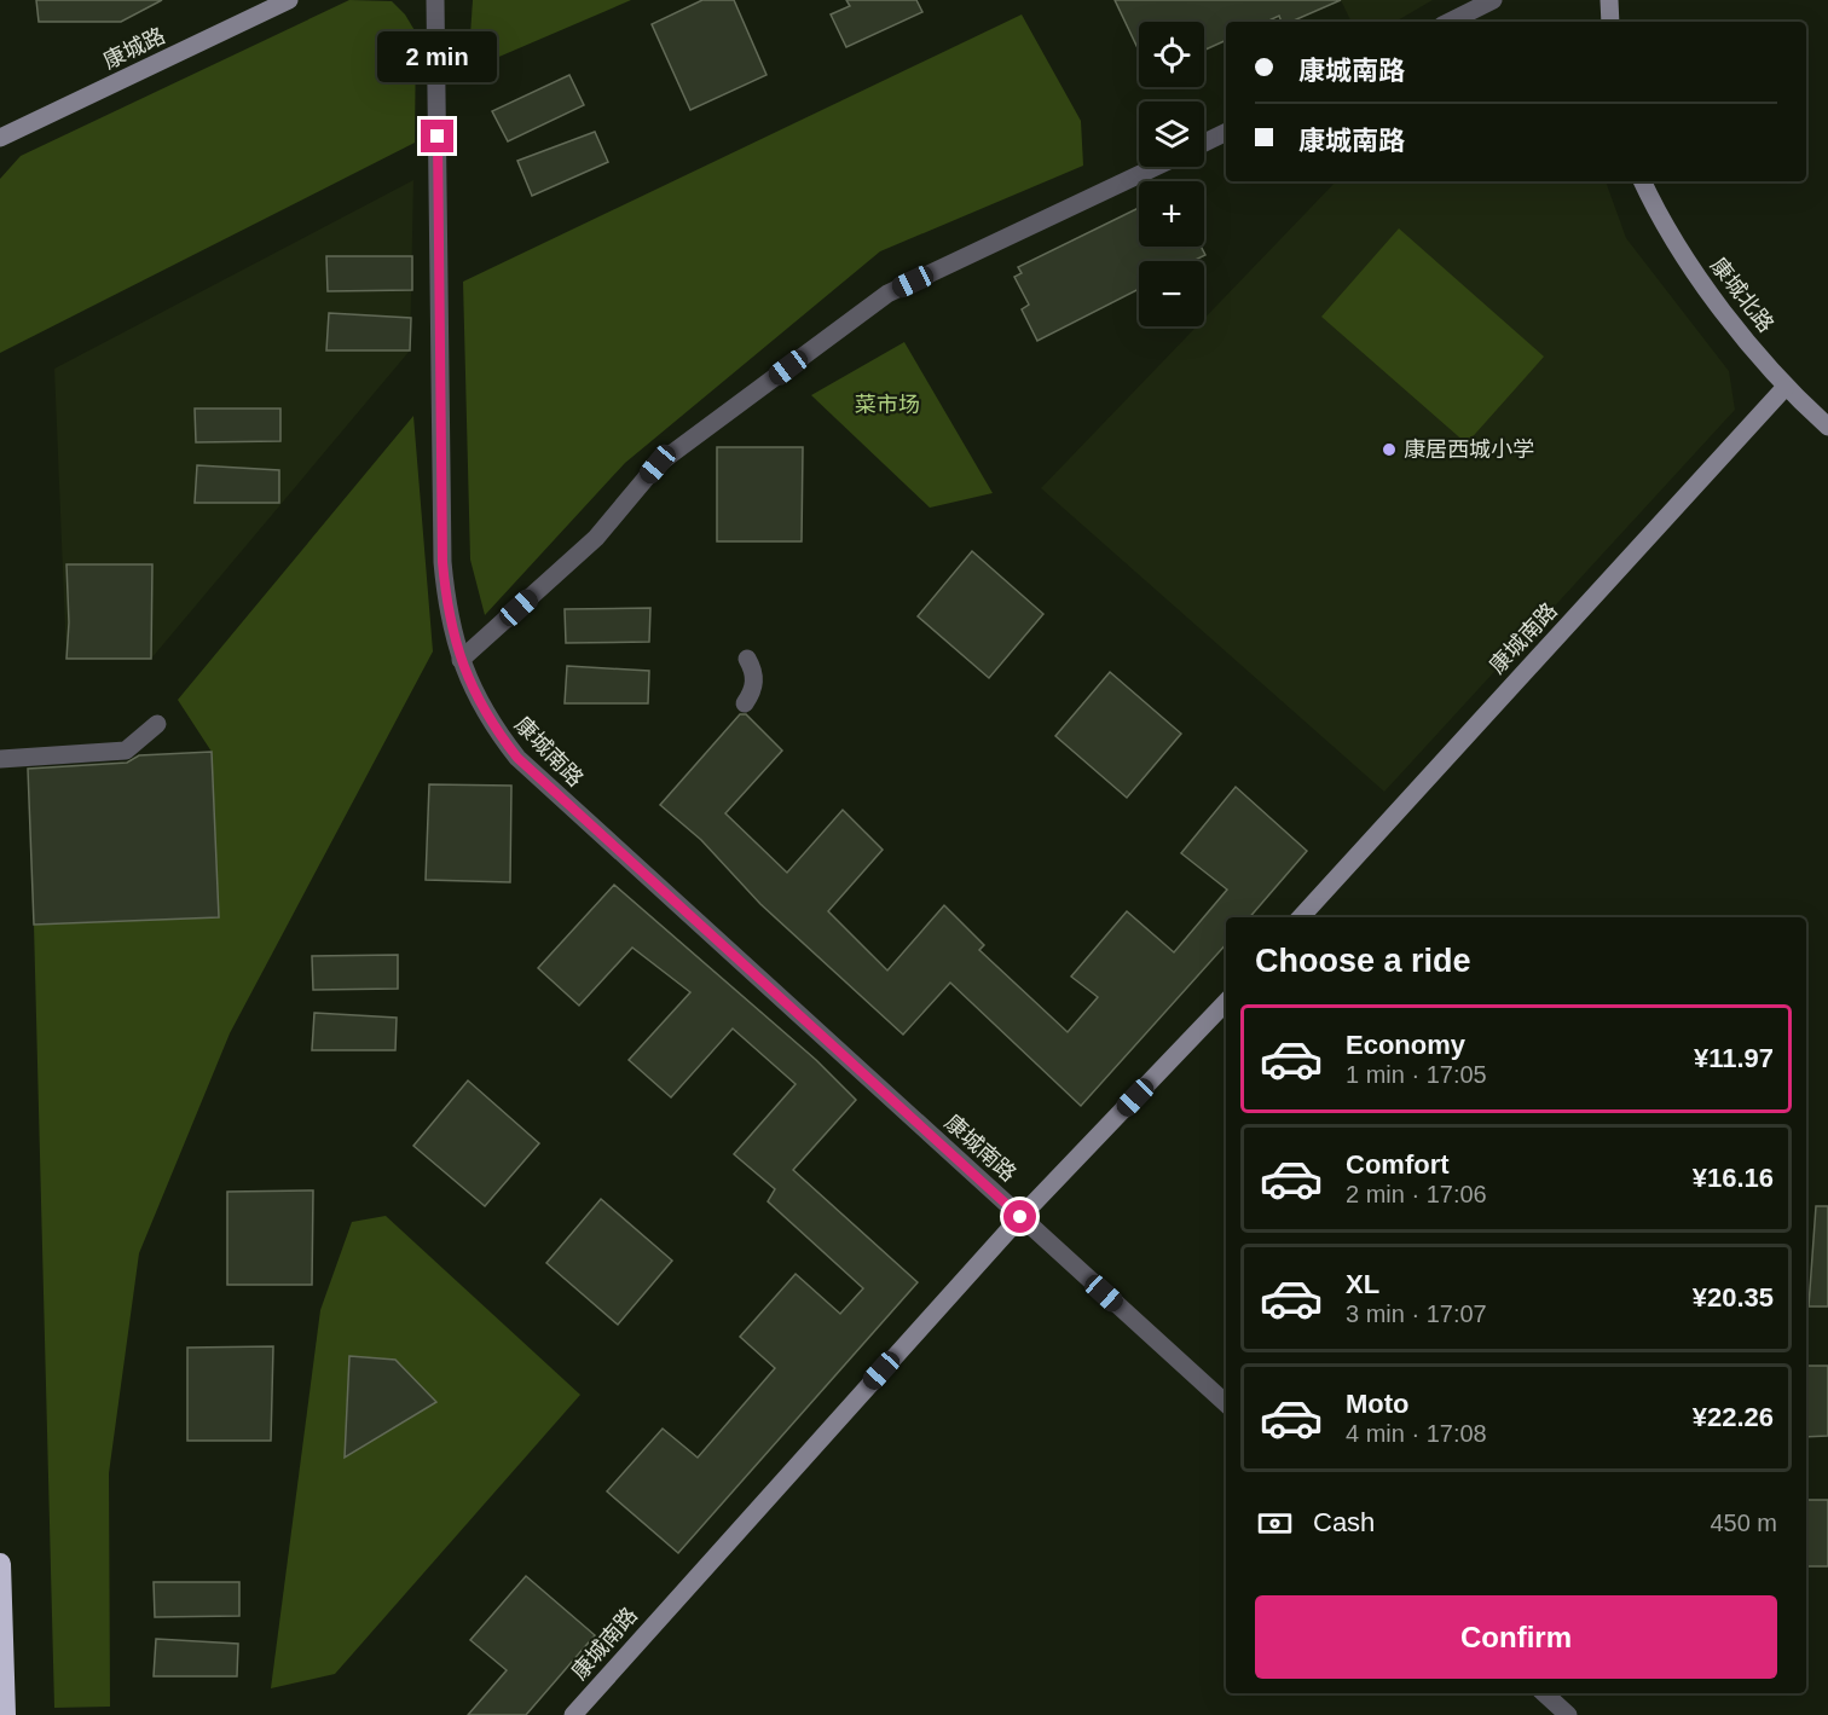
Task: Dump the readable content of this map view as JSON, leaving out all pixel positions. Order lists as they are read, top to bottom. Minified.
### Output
{"streets":{"street":["康城路","康城北路","康城南路"]},"crossings":[["康城北路","康城南路"]],"parks":["菜市场"],"places":["康居西城小学"],"page":{"map_buttons":["+","−"],"banner":["康城南路","康城南路"],"bubble":"2 min","heading":"Choose a ride","list":[{"name":"Economy","note":"1 min · 17:05","value":"¥11.97"},{"name":"Comfort","note":"2 min · 17:06","value":"¥16.16"},{"name":"XL","note":"3 min · 17:07","value":"¥20.35"},{"name":"Moto","note":"4 min · 17:08","value":"¥22.26"}],"pay":["Cash","450 m"],"buttons":"Confirm"}}
